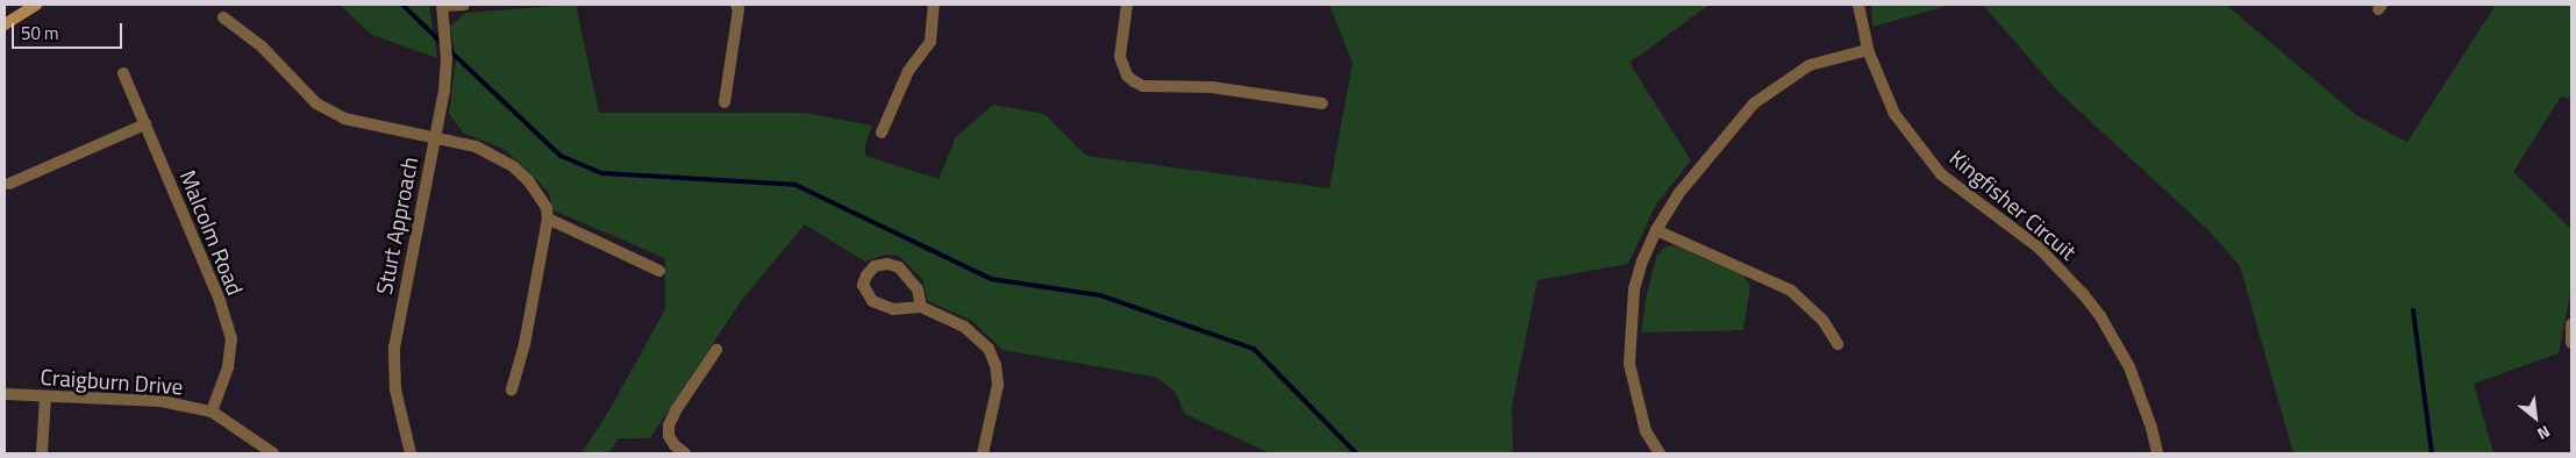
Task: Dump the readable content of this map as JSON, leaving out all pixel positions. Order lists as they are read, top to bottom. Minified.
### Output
{"streets":{"street":["Kingfisher Circuit","Sturt Approach","Malcolm Road","Craigburn Drive"]},"crossings":[["Malcolm Road","Craigburn Drive"]],"scale_bar":"50 m","north":"bottom right"}
